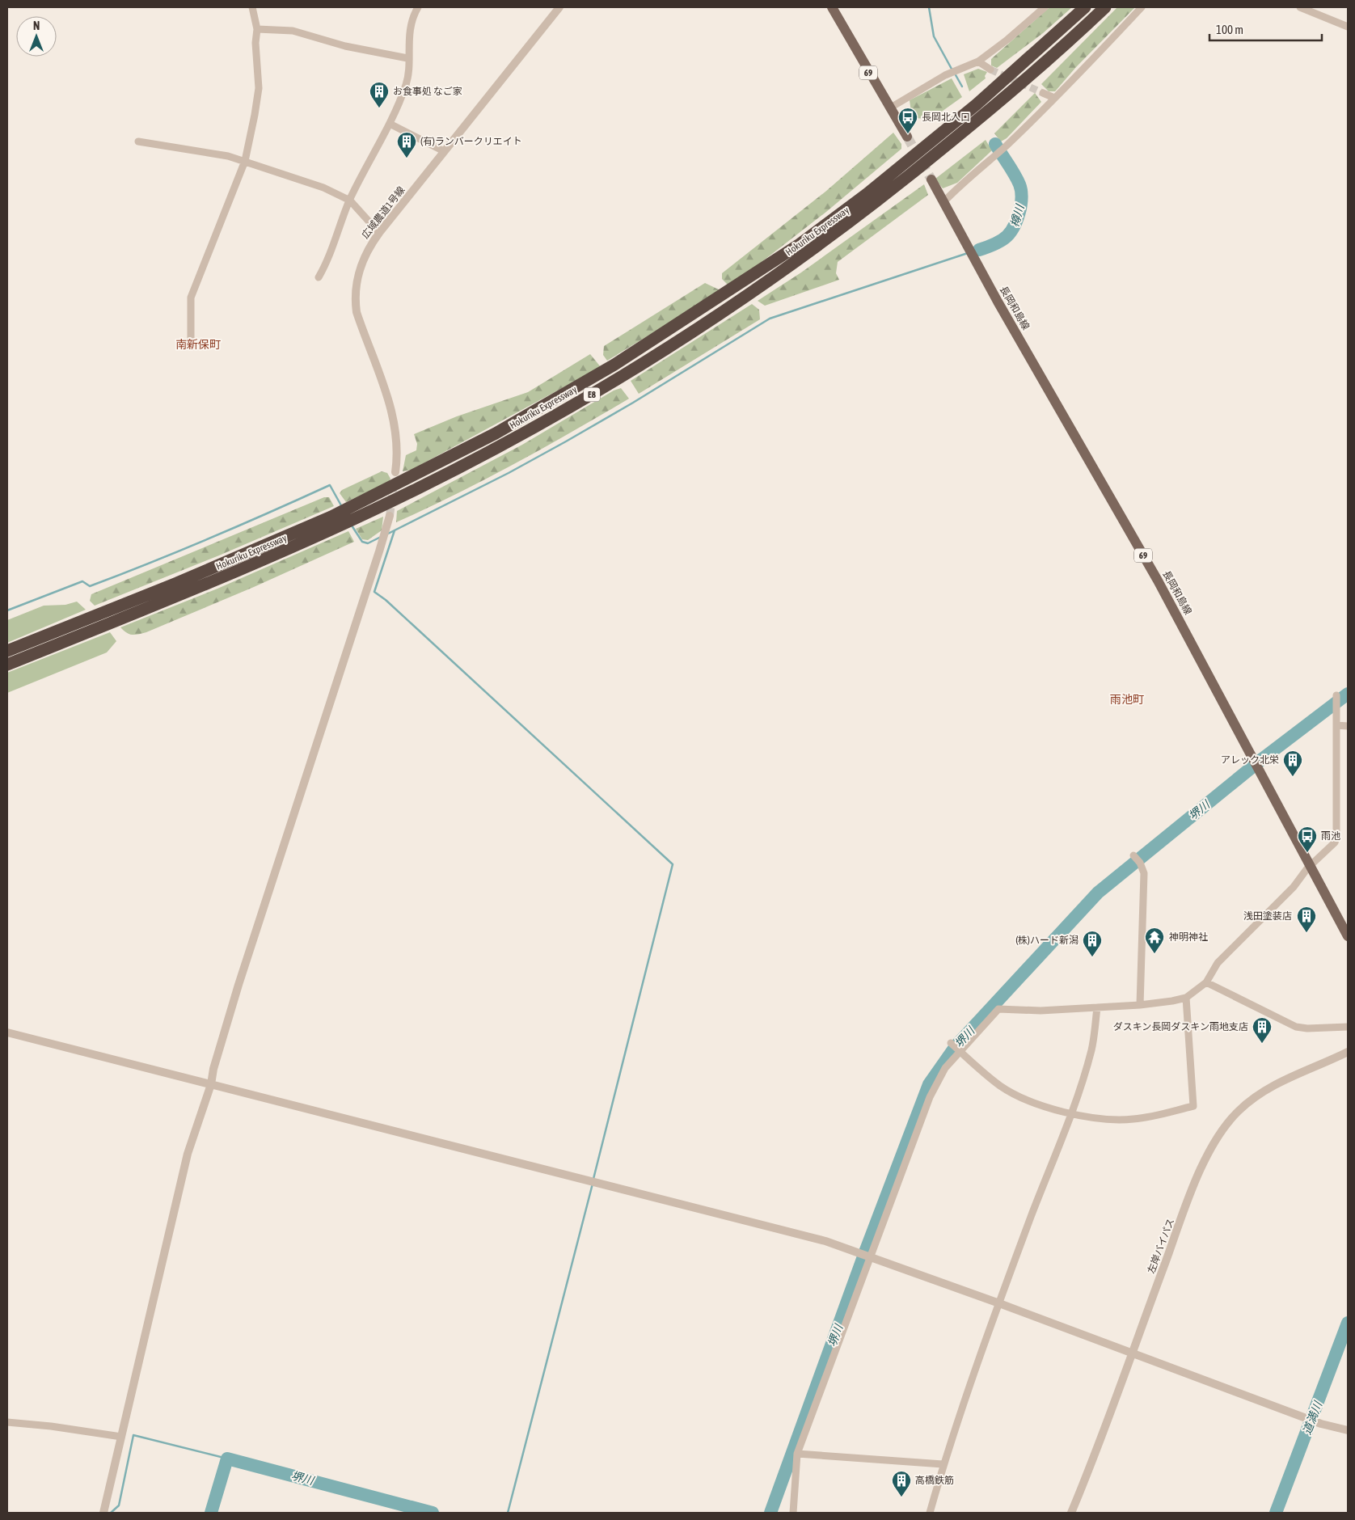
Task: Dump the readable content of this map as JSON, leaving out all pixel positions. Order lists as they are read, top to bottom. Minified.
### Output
{"streets":{"highway":["Hokuriku Expressway","E8"],"main road":["69","長岡和島線"],"street":["広域農道1号線","左岸バイパス"]},"districts":["南新保町","雨池町"],"water":["樽川","堺川","道満川"],"places":{"building":["お食事処 なご家","(有)ランバークリエイト","アレック北栄","浅田塗装店","(株)ハード新潟","ダスキン長岡ダスキン雨地支店","高橋鉄筋"],"bus stop":["長岡北入口","雨池"],"temple":["神明神社"]},"scale_bar":"100 m","north":"top"}
